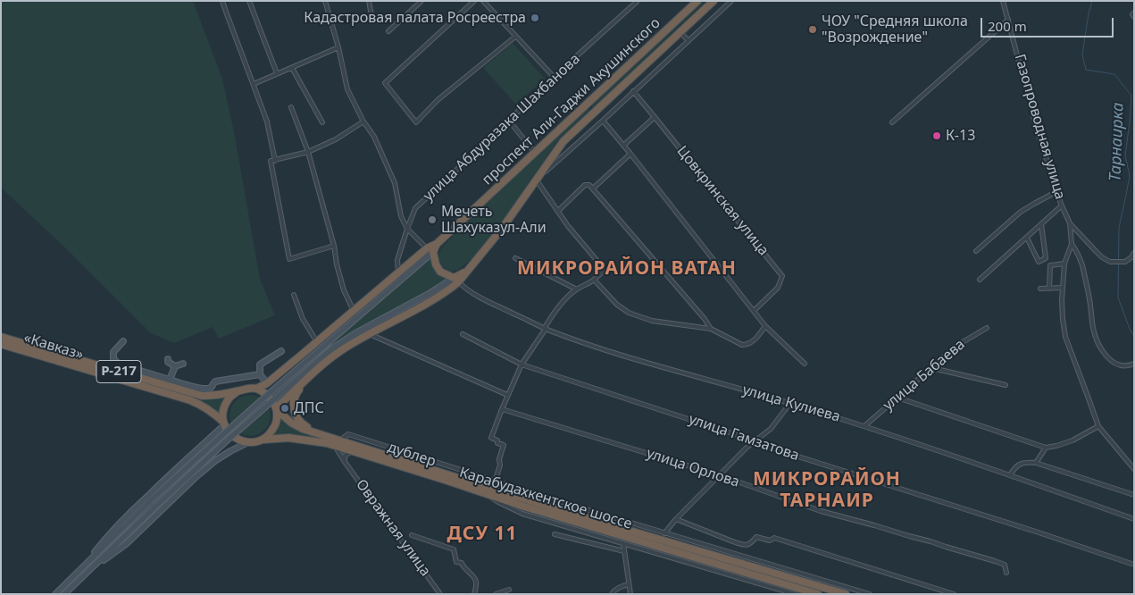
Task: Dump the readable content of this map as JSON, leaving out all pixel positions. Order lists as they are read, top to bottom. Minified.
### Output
{"streets":{"highway":["проспект Али-Гаджи Акушинского","«Кавказ»","Р-217","Карабудахкентское шоссе"],"street":["Газопроводная улица","улица Абдуразака Шахбанова","Цовкринская улица","улица Бабаева","улица Кулиева","улица Гамзатова","дублер","улица Орлова","Овражная улица"]},"crossings":[["проспект Али-Гаджи Акушинского","улица Кулиева"],["«Кавказ»","Р-217"],["«Кавказ»","Карабудахкентское шоссе"],["Р-217","Карабудахкентское шоссе"],["улица Бабаева","улица Кулиева"],["дублер","Карабудахкентское шоссе"],["дублер","Овражная улица"],["Карабудахкентское шоссе","Овражная улица"]],"districts":["МИКРОРАЙОН ВАТАН","МИКРОРАЙОН ТАРНАИР","ДСУ 11"],"water":["Тарнаирка"],"places":["Кадастровая палата Росреестра","ЧОУ \"Средняя школа \"Возрождение\"","К-13","Мечеть Шахуказул-Али","ДПС"],"scale_bar":"200 m"}
